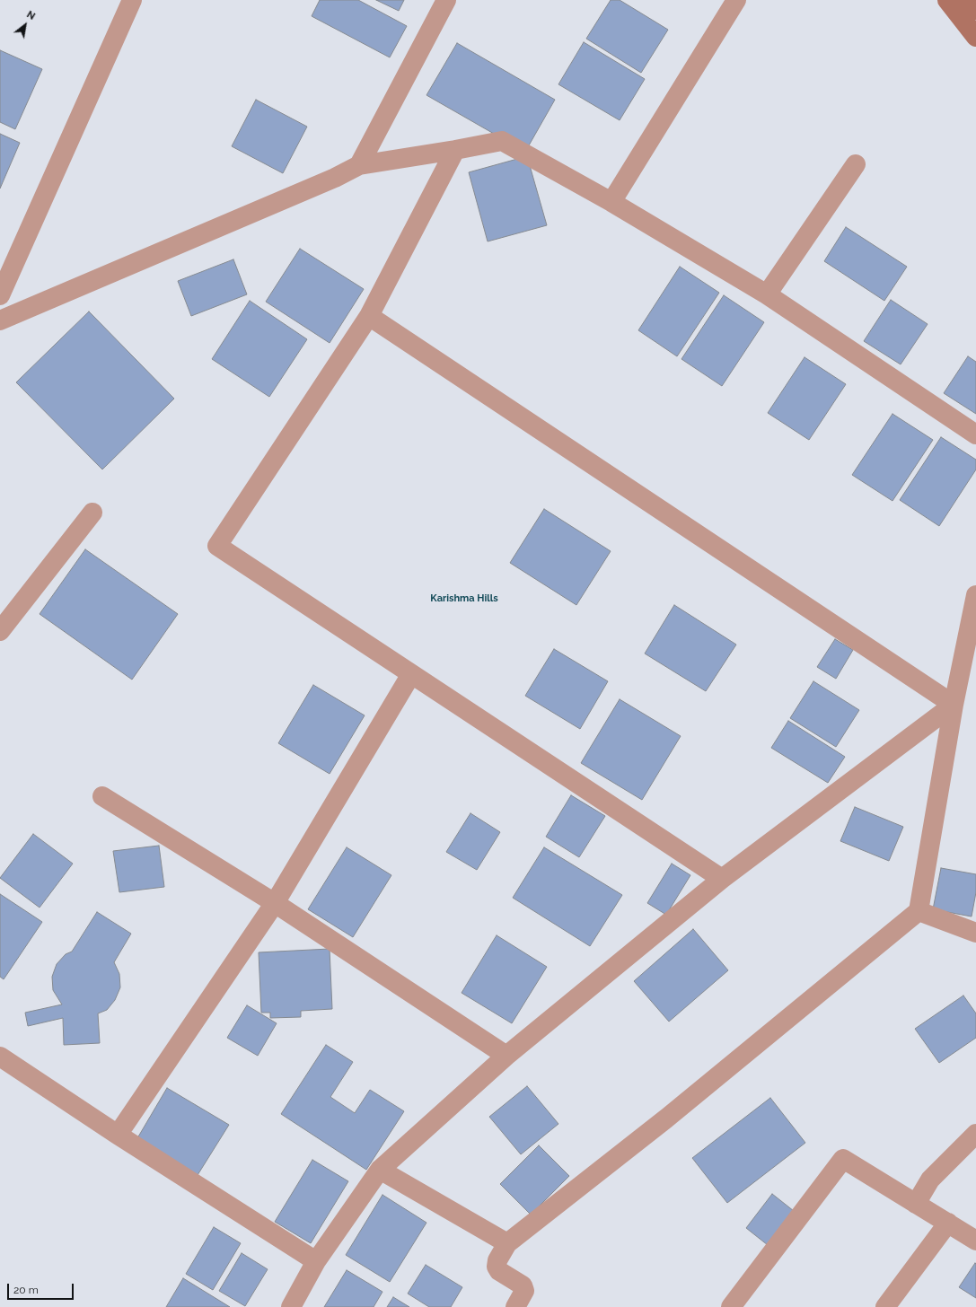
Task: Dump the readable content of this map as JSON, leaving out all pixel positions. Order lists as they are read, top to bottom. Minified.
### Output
{"districts":["Karishma Hills"],"scale_bar":"20 m","north":"top right"}
